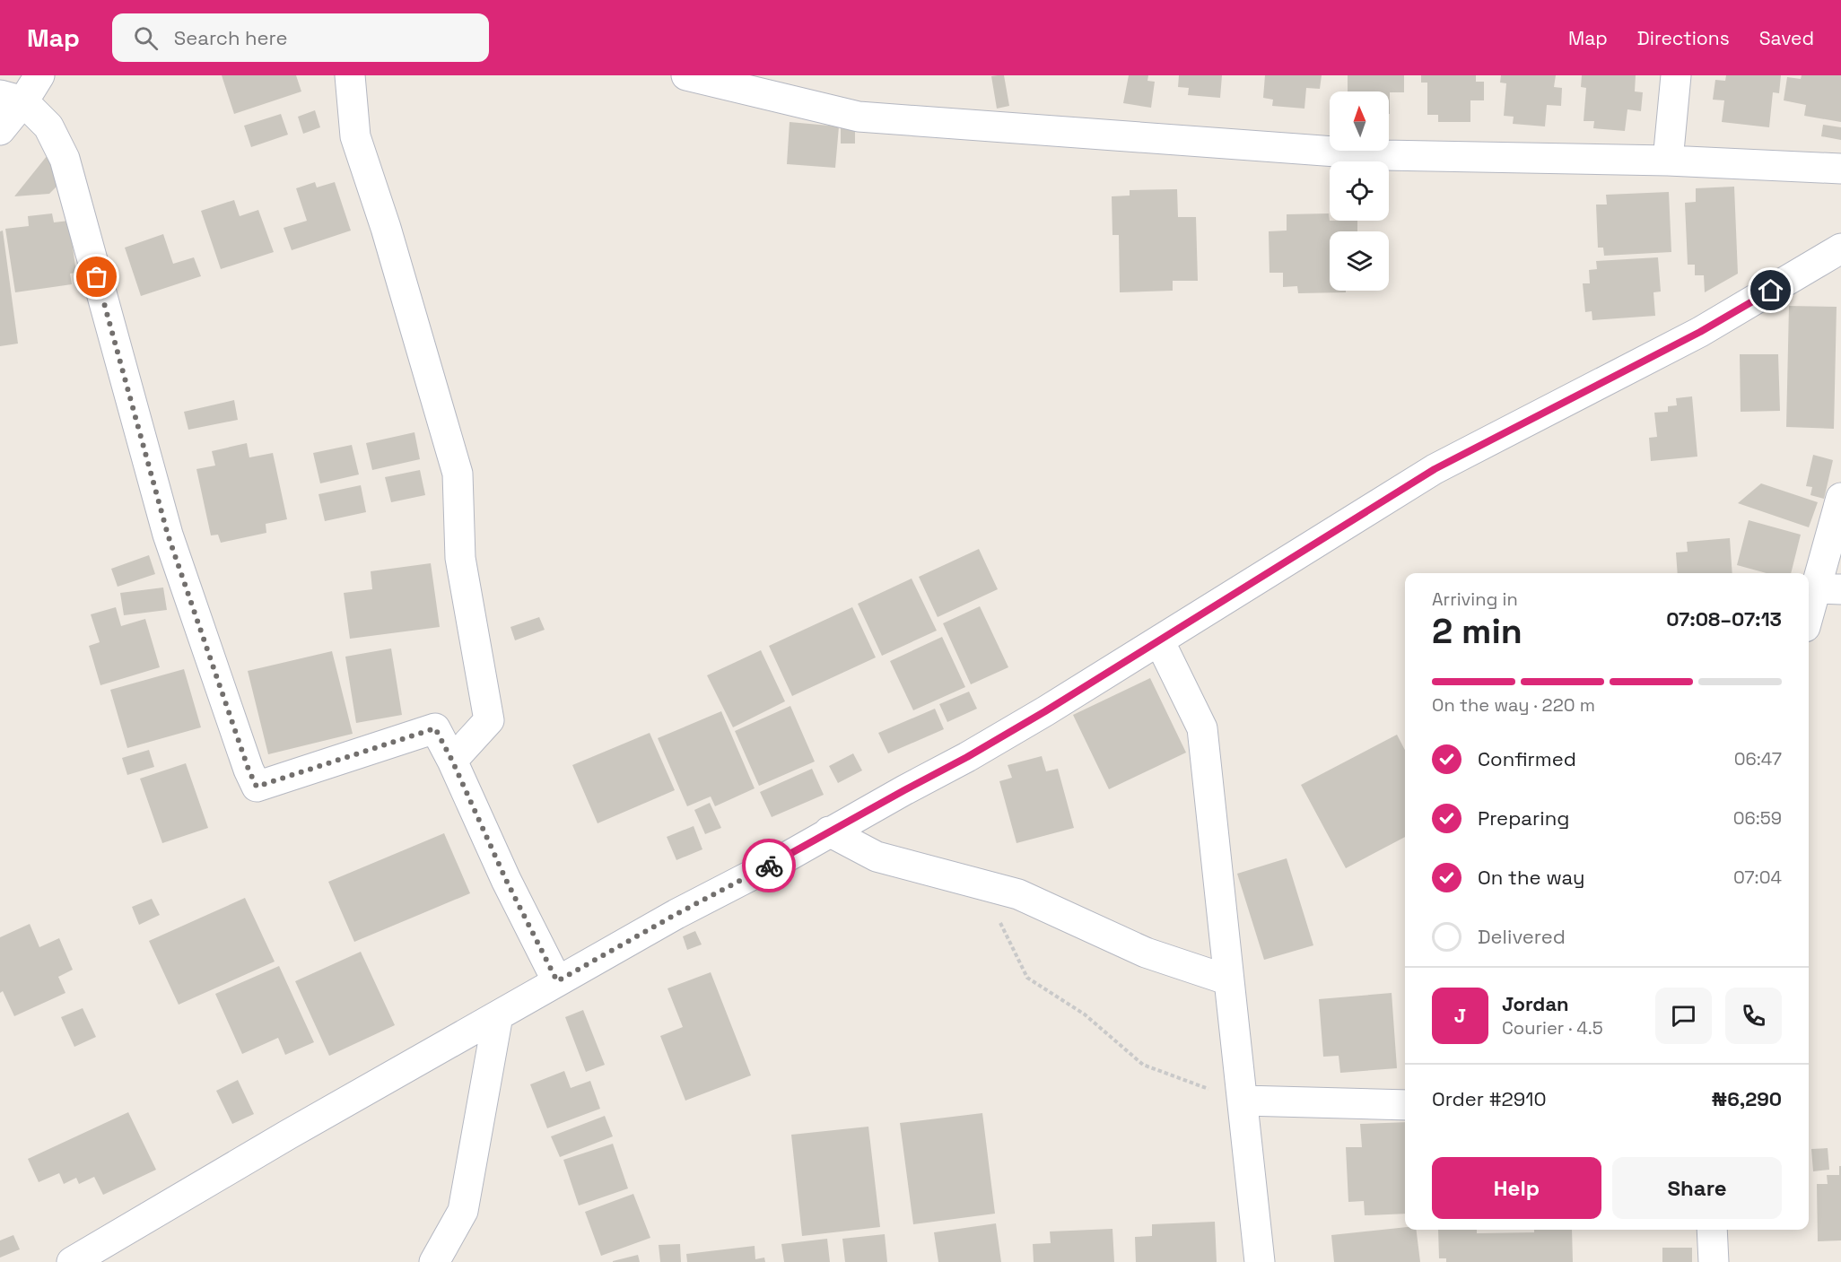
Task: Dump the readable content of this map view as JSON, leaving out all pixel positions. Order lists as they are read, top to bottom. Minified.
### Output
{"north":"top","page":{"header":"Map","search":"Search here","nav":["Map","Directions","Saved"],"heading":["2 min","Arriving in","07:08–07:13"],"panel":["Jordan","Courier · 4.5","Order #2910","₦6,290"],"bar":"On the way · 220 m","list":[["Confirmed","06:47"],["Preparing","06:59"],["On the way","07:04"],"Delivered"],"round":"J","buttons":["Help","Share"]}}
